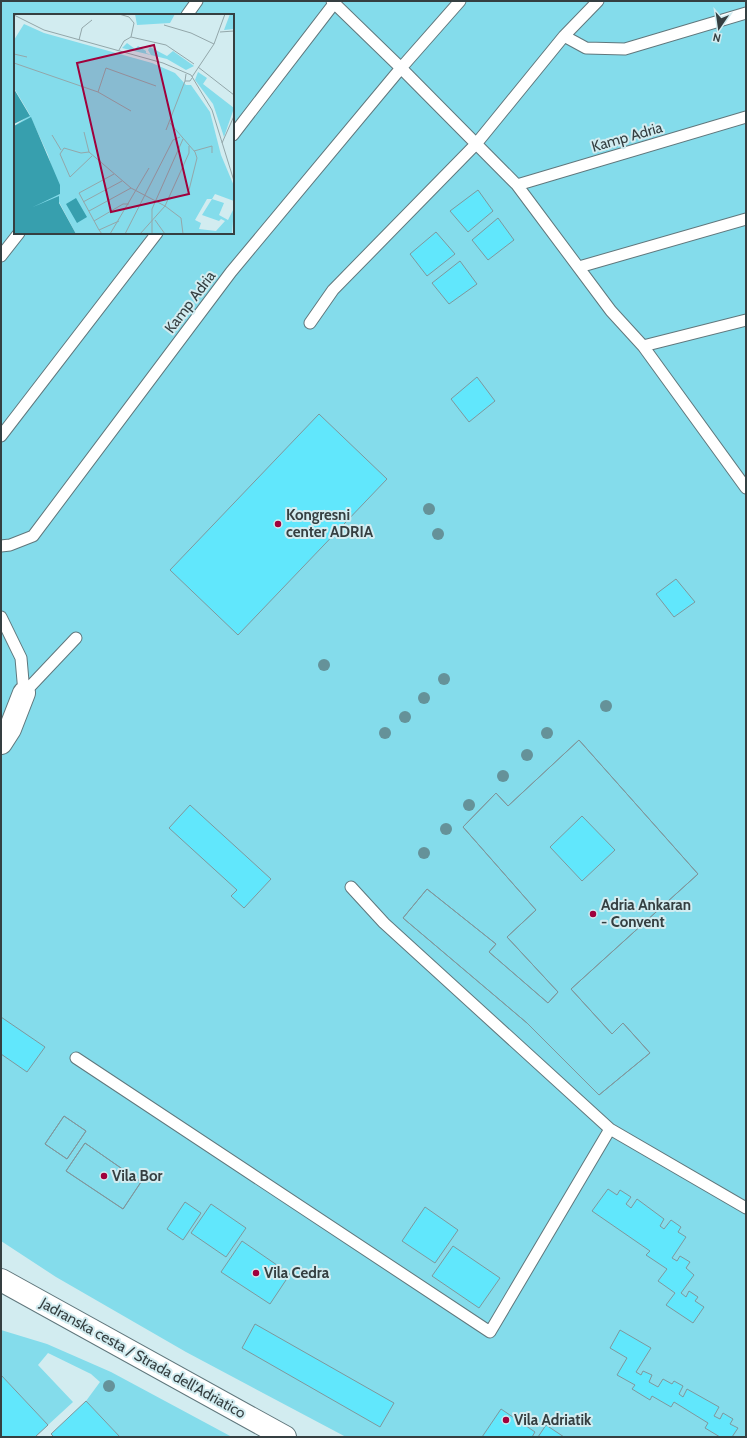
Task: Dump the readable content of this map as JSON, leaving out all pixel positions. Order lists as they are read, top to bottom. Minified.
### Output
{"streets":{"main road":["Jadranska cesta / Strada dell'Adriatico"],"lane":["Kamp Adria"]},"places":["Kongresni center ADRIA","Adria Ankaran - Convent","Vila Bor","Vila Cedra","Vila Adriatik"],"north":"bottom"}
